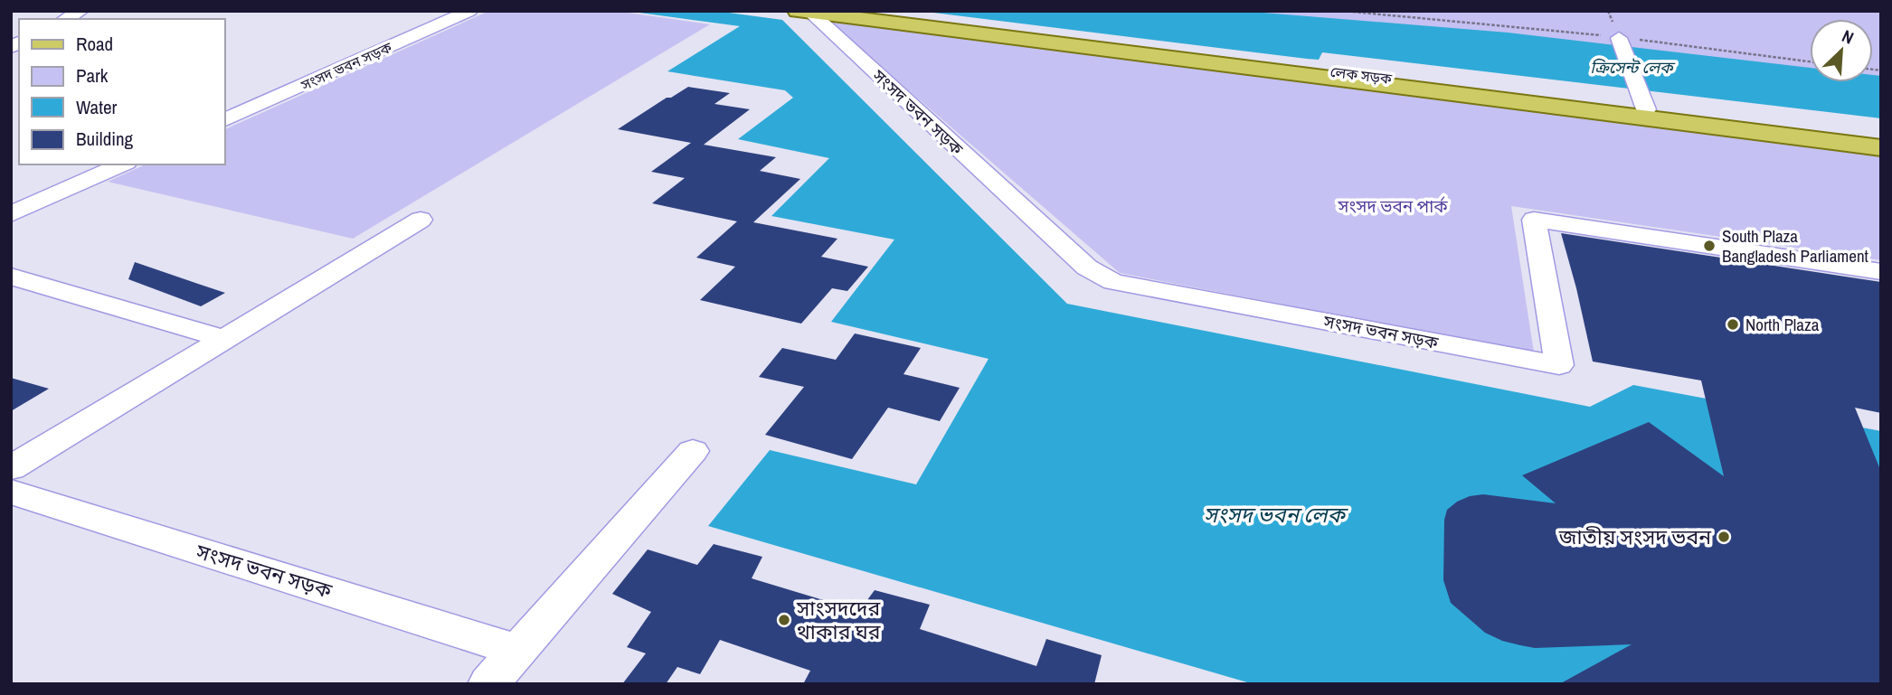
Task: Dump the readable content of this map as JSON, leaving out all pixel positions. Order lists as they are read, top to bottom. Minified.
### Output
{"streets":{"main road":["লেক সড়ক"],"lane":["সংসদ ভবন সড়ক"]},"water":["ক্রিসেন্ট লেক","সংসদ ভবন লেক"],"parks":["সংসদ ভবন পার্ক"],"places":["South Plaza Bangladesh Parliament","North Plaza","জাতীয় সংসদ ভবন","সাংসদদের থাকার ঘর"],"legend":["Road","Park","Water","Building"],"north":"top right"}
